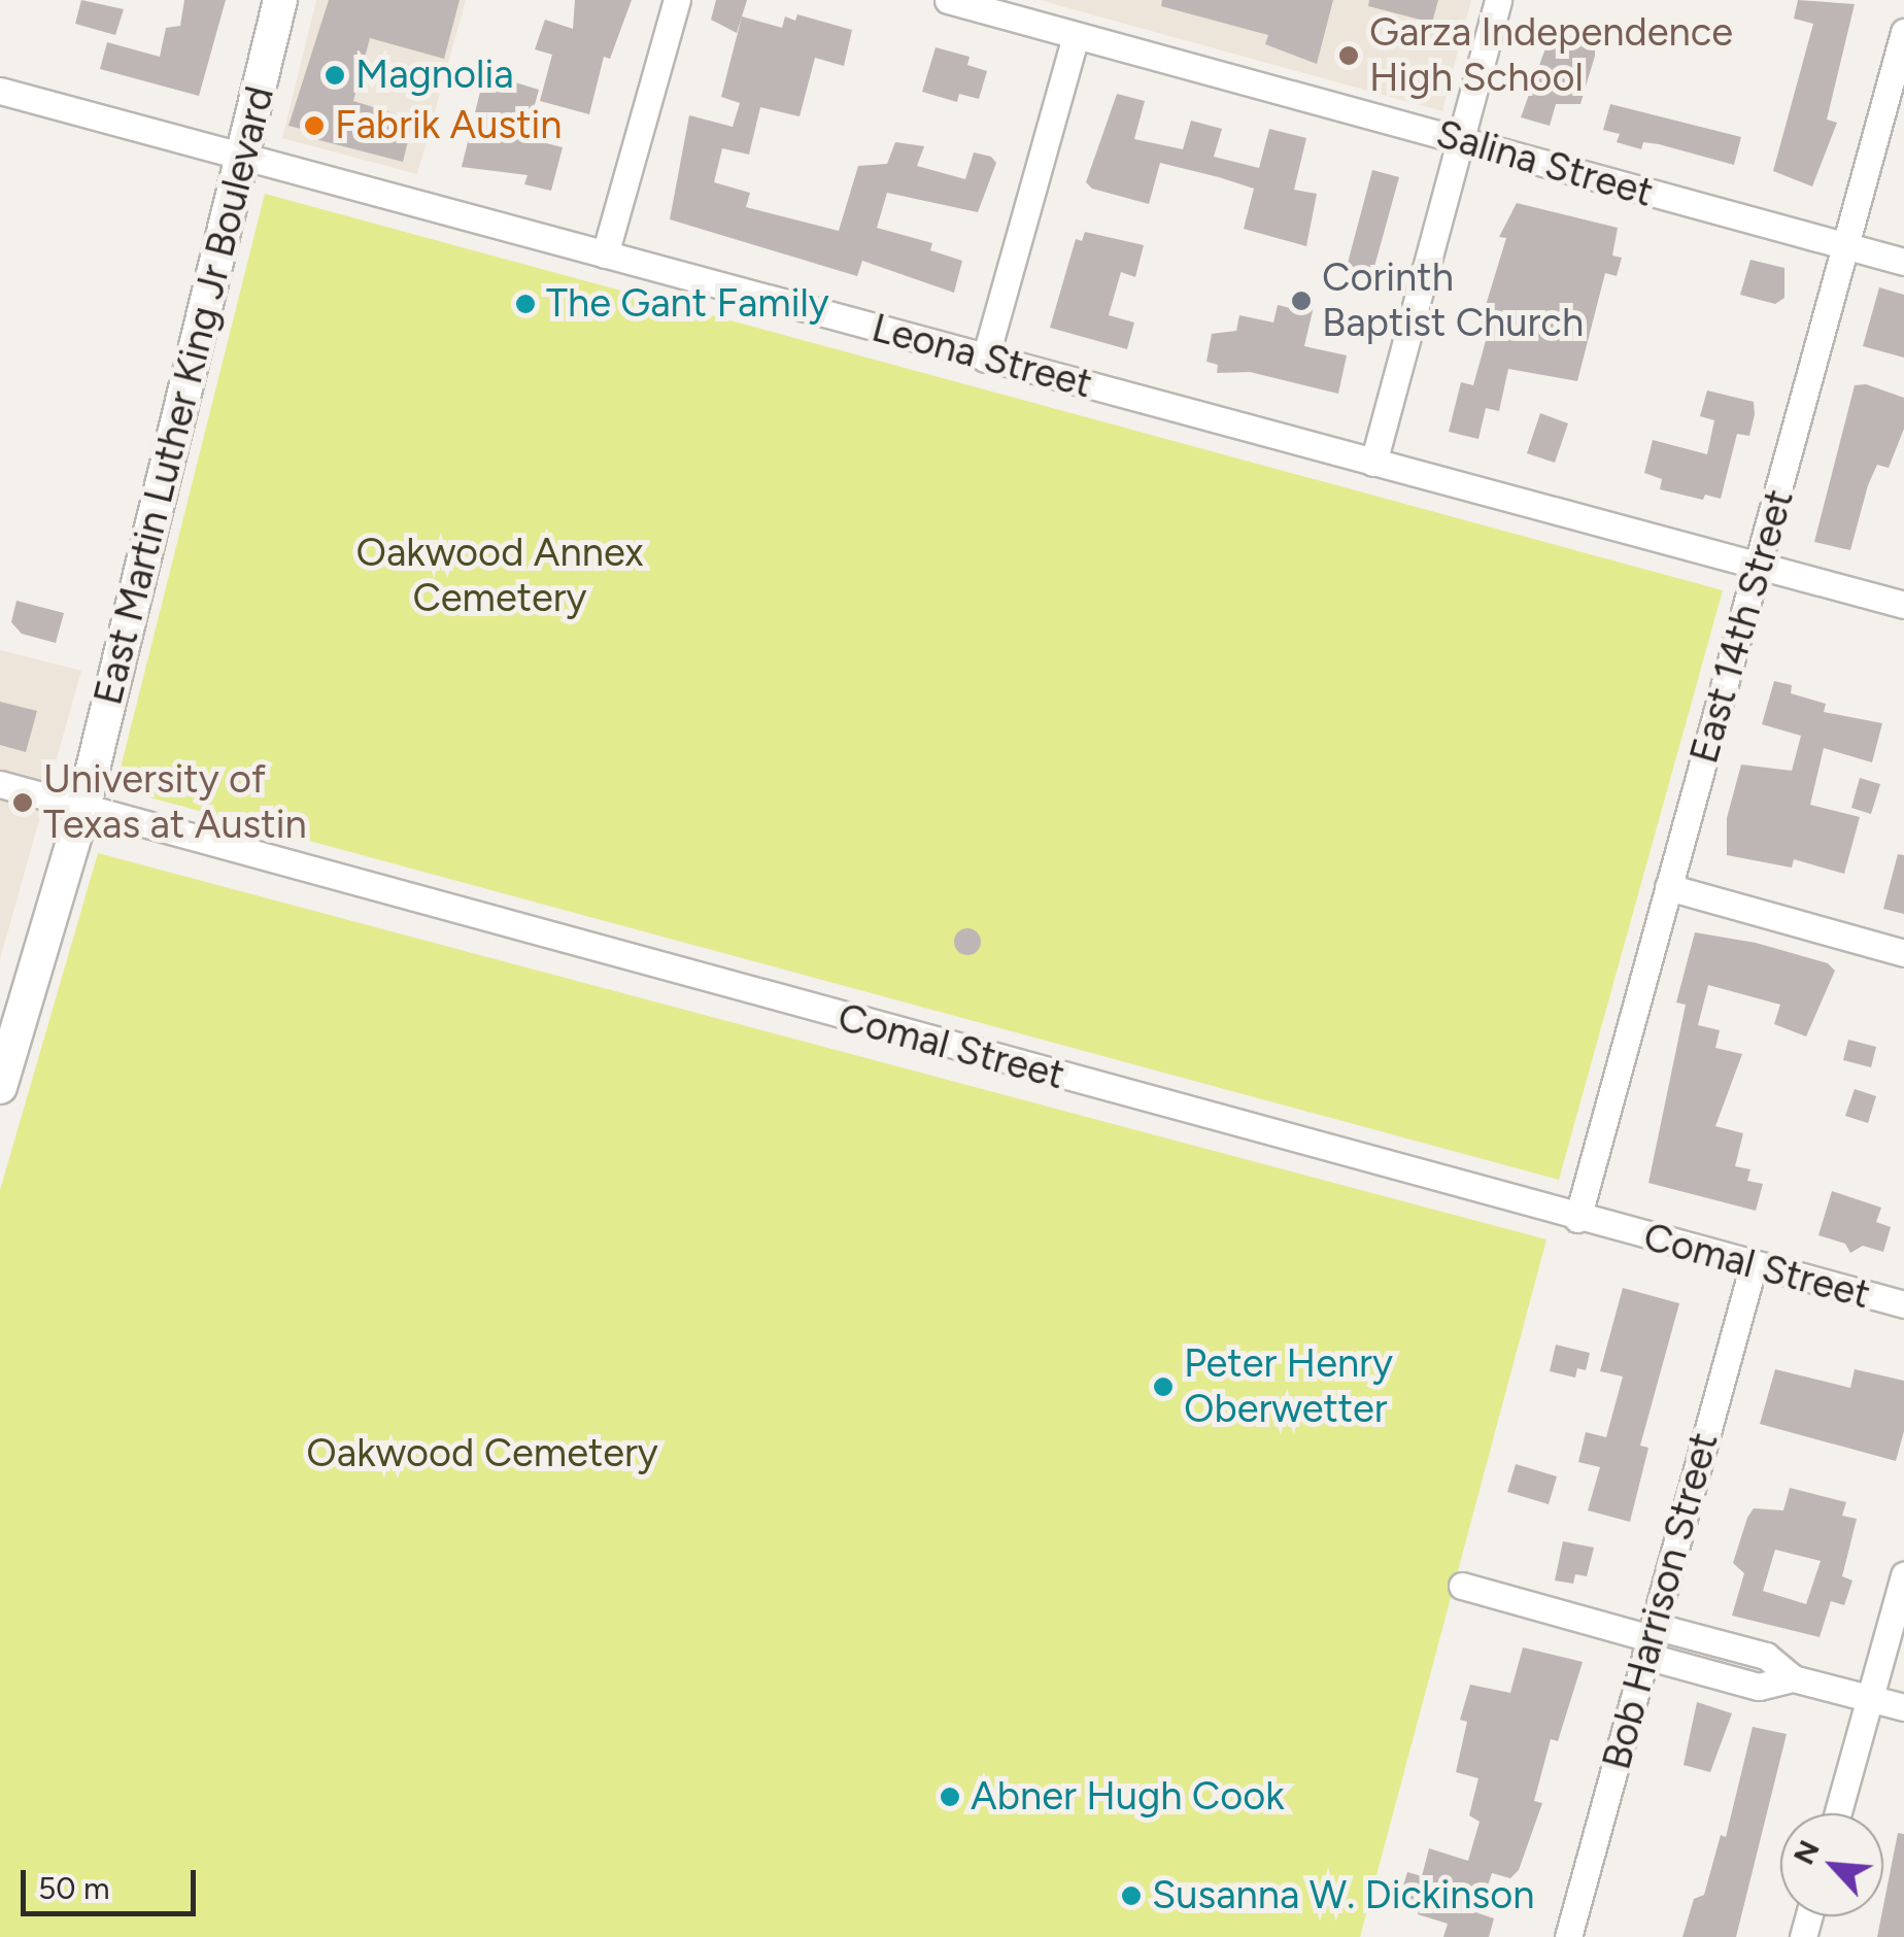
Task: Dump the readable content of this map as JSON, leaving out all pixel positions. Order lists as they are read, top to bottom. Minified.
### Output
{"streets":{"main road":["East Martin Luther King Jr Boulevard"],"street":["Salina Street","Leona Street","East 14th Street","Comal Street","Bob Harrison Street"]},"crossings":[["Salina Street","East 14th Street"],["Leona Street","East Martin Luther King Jr Boulevard"],["Leona Street","East 14th Street"],["East Martin Luther King Jr Boulevard","Comal Street"],["East 14th Street","Comal Street"],["Comal Street","Bob Harrison Street"]],"parks":["Oakwood Annex Cemetery","Oakwood Cemetery"],"places":["Garza Independence High School","Magnolia","Fabrik Austin","Corinth Baptist Church","The Gant Family","University of Texas at Austin","Peter Henry Oberwetter","Abner Hugh Cook","Susanna W. Dickinson"],"scale_bar":"50 m","north":"top left"}
